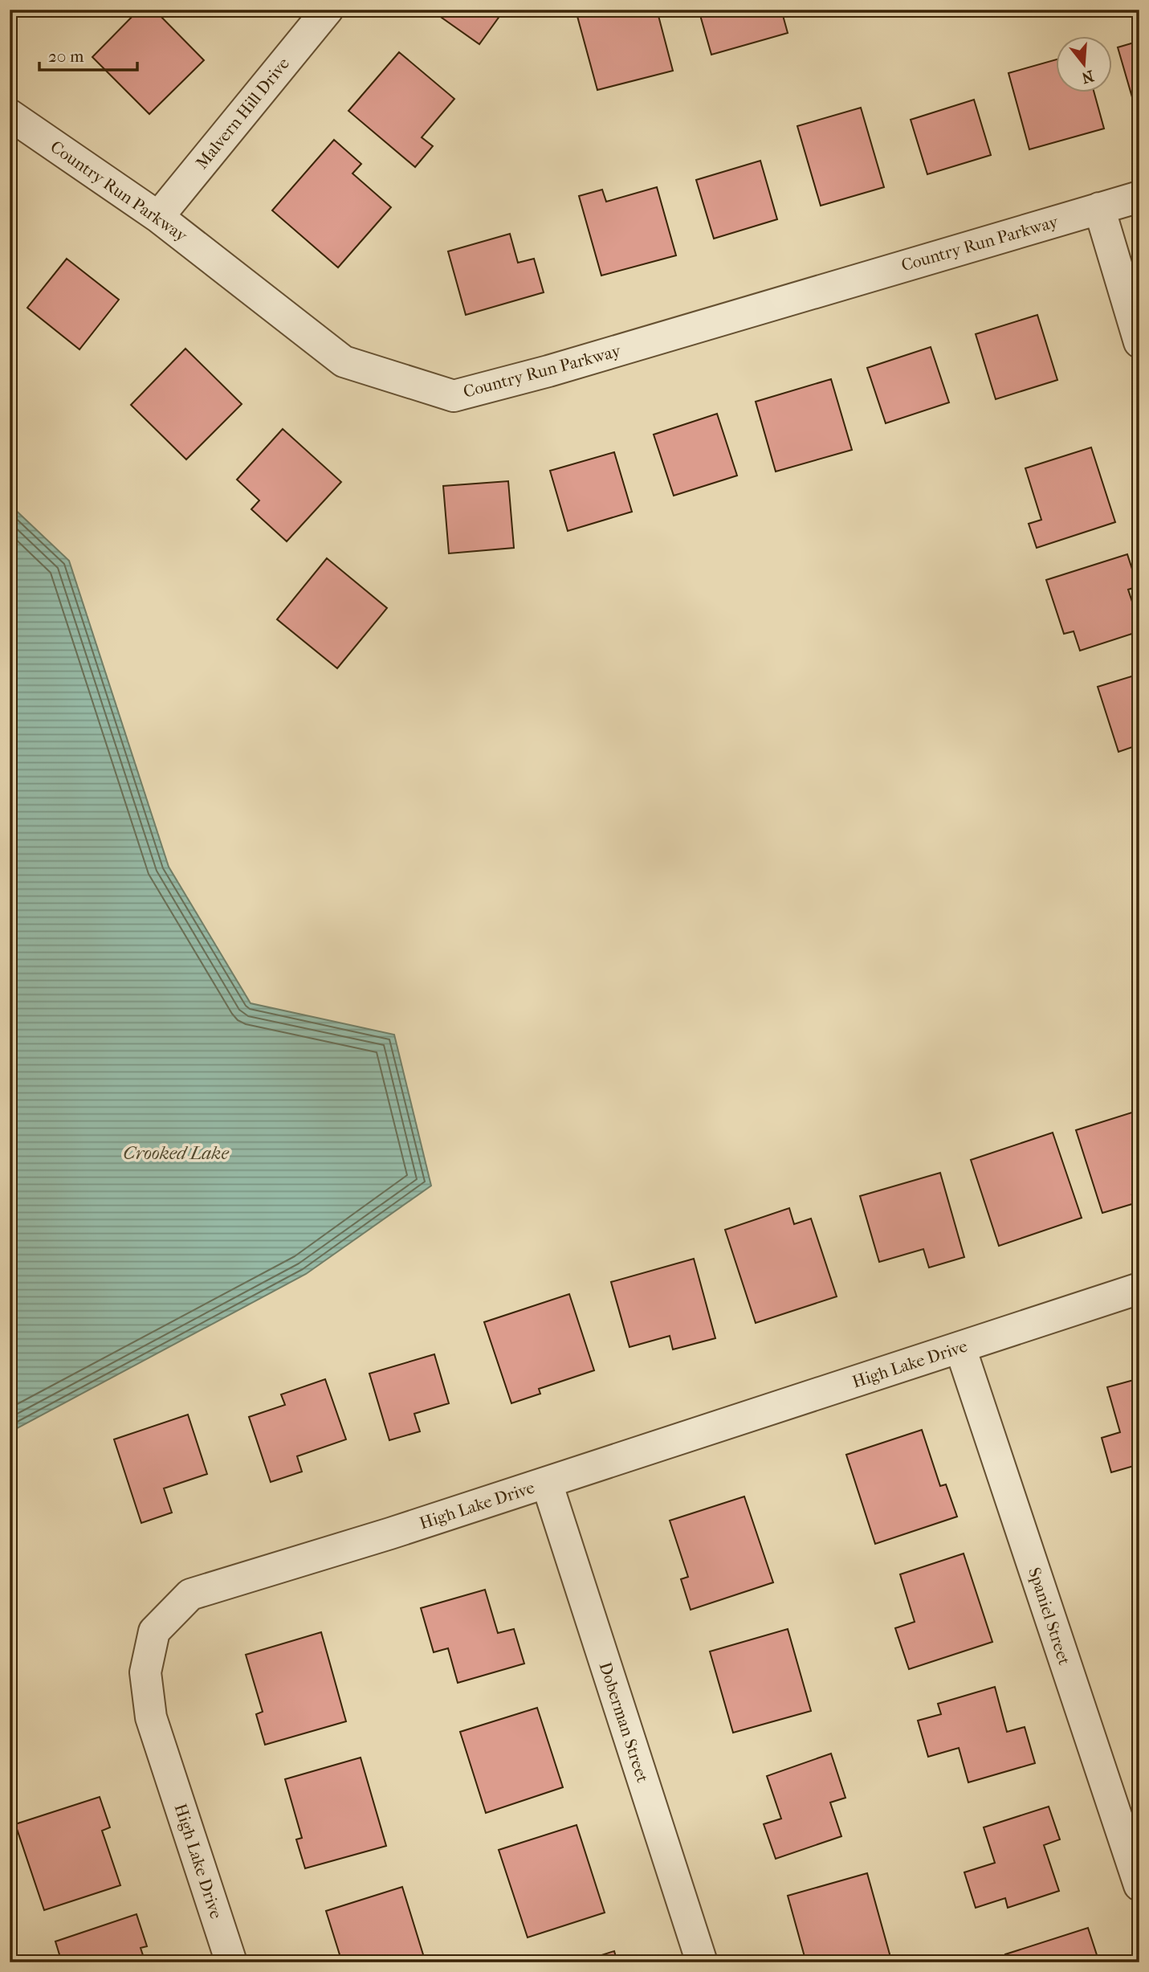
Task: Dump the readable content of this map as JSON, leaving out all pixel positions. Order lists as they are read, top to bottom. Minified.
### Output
{"streets":{"street":["Malvern Hill Drive","Country Run Parkway","High Lake Drive","Spaniel Street","Doberman Street"]},"crossings":[["Malvern Hill Drive","Country Run Parkway"],["High Lake Drive","Spaniel Street"],["High Lake Drive","Doberman Street"]],"water":["Crooked Lake"],"scale_bar":"20 m","north":"bottom"}
